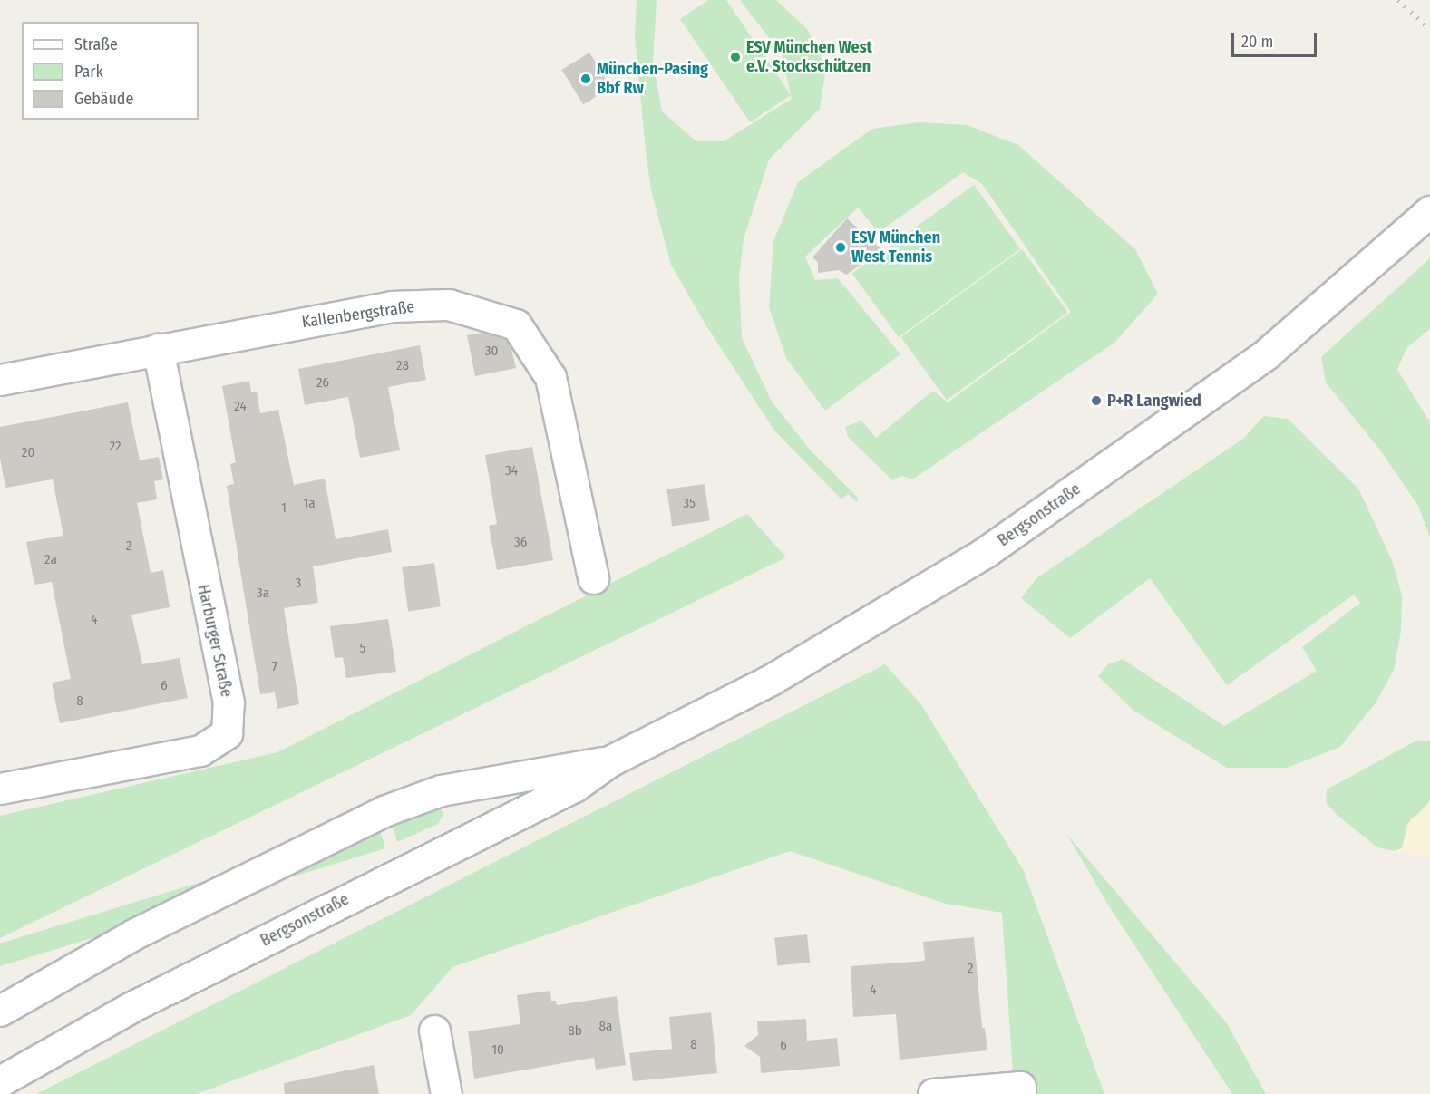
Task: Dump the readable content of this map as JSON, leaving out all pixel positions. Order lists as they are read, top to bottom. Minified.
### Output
{"streets":{"street":["Kallenbergstraße","Bergsonstraße","Harburger Straße"]},"crossings":[["Kallenbergstraße","Harburger Straße"]],"places":["ESV München West e.V. Stockschützen","München-Pasing Bbf Rw","ESV München West Tennis","P+R Langwied"],"house_numbers":["30","28","26","24","22","20","34","1a","35","1","36","2","2a","3","3a","4","5","7","6","8","2","4","8a","8b","8","6","10"],"legend":["Straße","Park","Gebäude"],"scale_bar":"20 m"}
